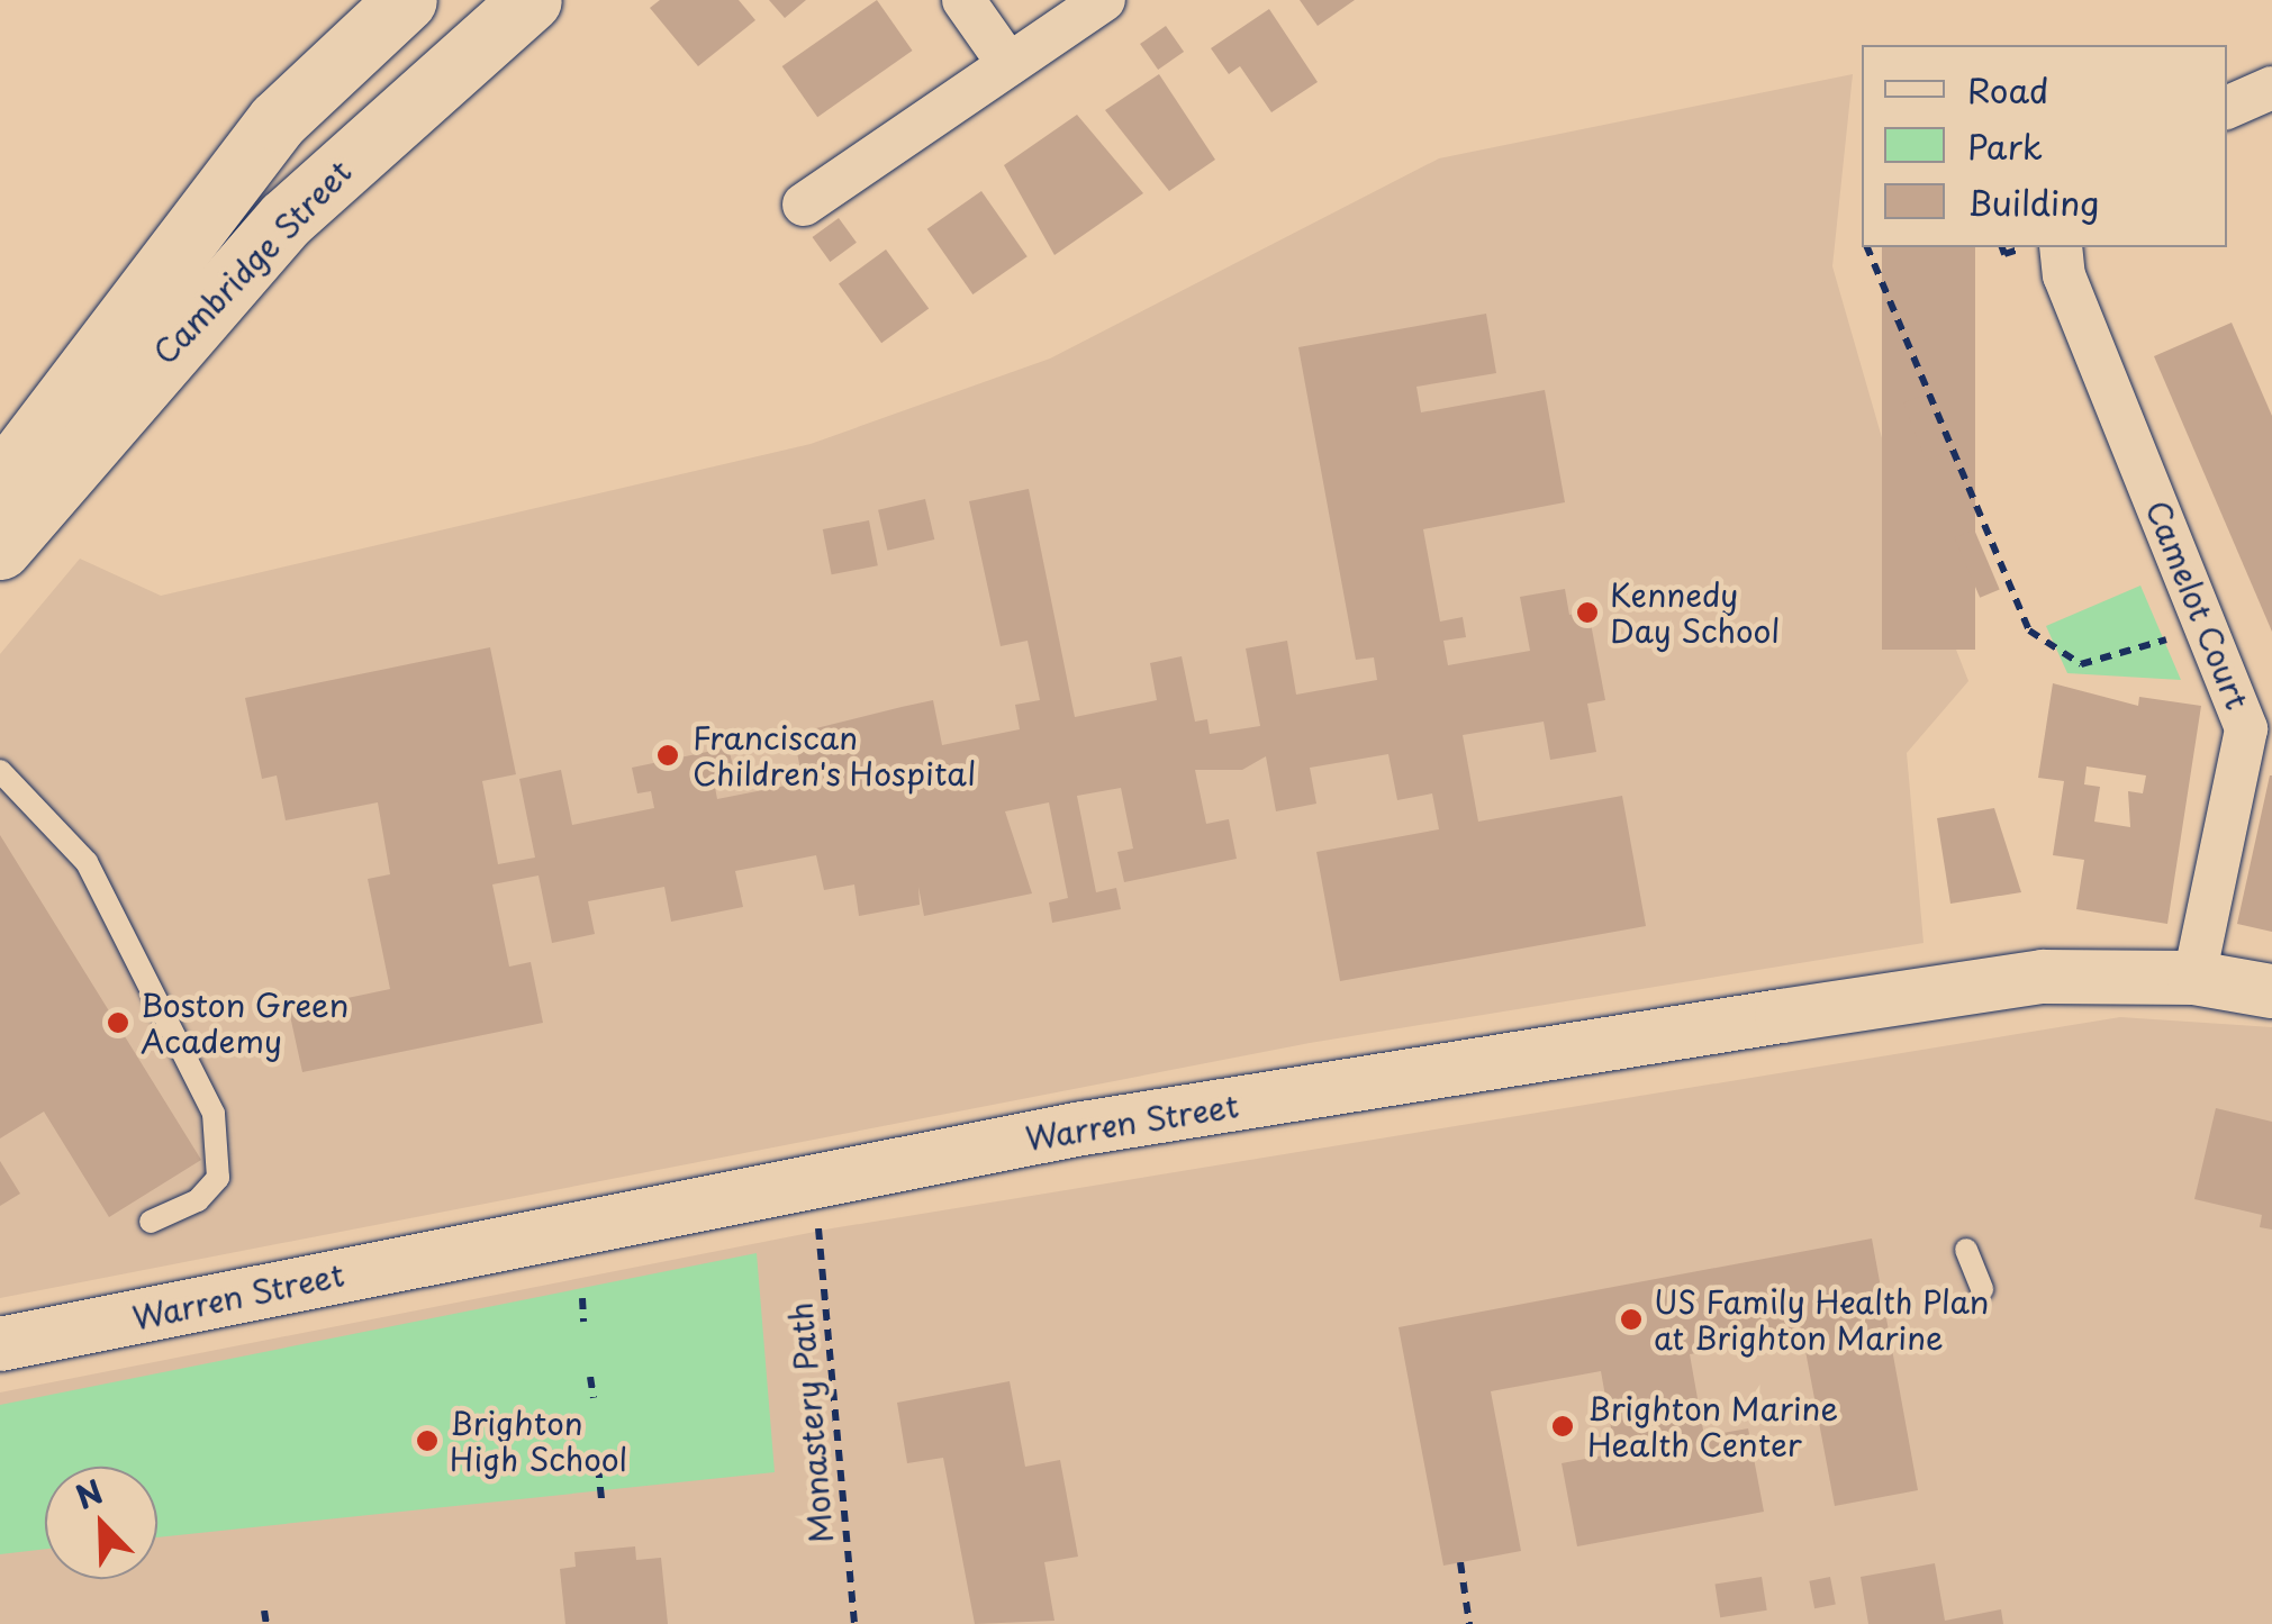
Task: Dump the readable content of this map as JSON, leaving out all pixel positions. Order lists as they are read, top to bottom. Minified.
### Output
{"streets":{"main road":["Cambridge Street"],"street":["Camelot Court","Warren Street"],"path":["Monastery Path"]},"crossings":[["Camelot Court","Warren Street"]],"places":["Kennedy Day School","Franciscan Children's Hospital","Boston Green Academy","US Family Health Plan at Brighton Marine","Brighton Marine Health Center","Brighton High School"],"legend":["Road","Park","Building"],"north":"top left"}
